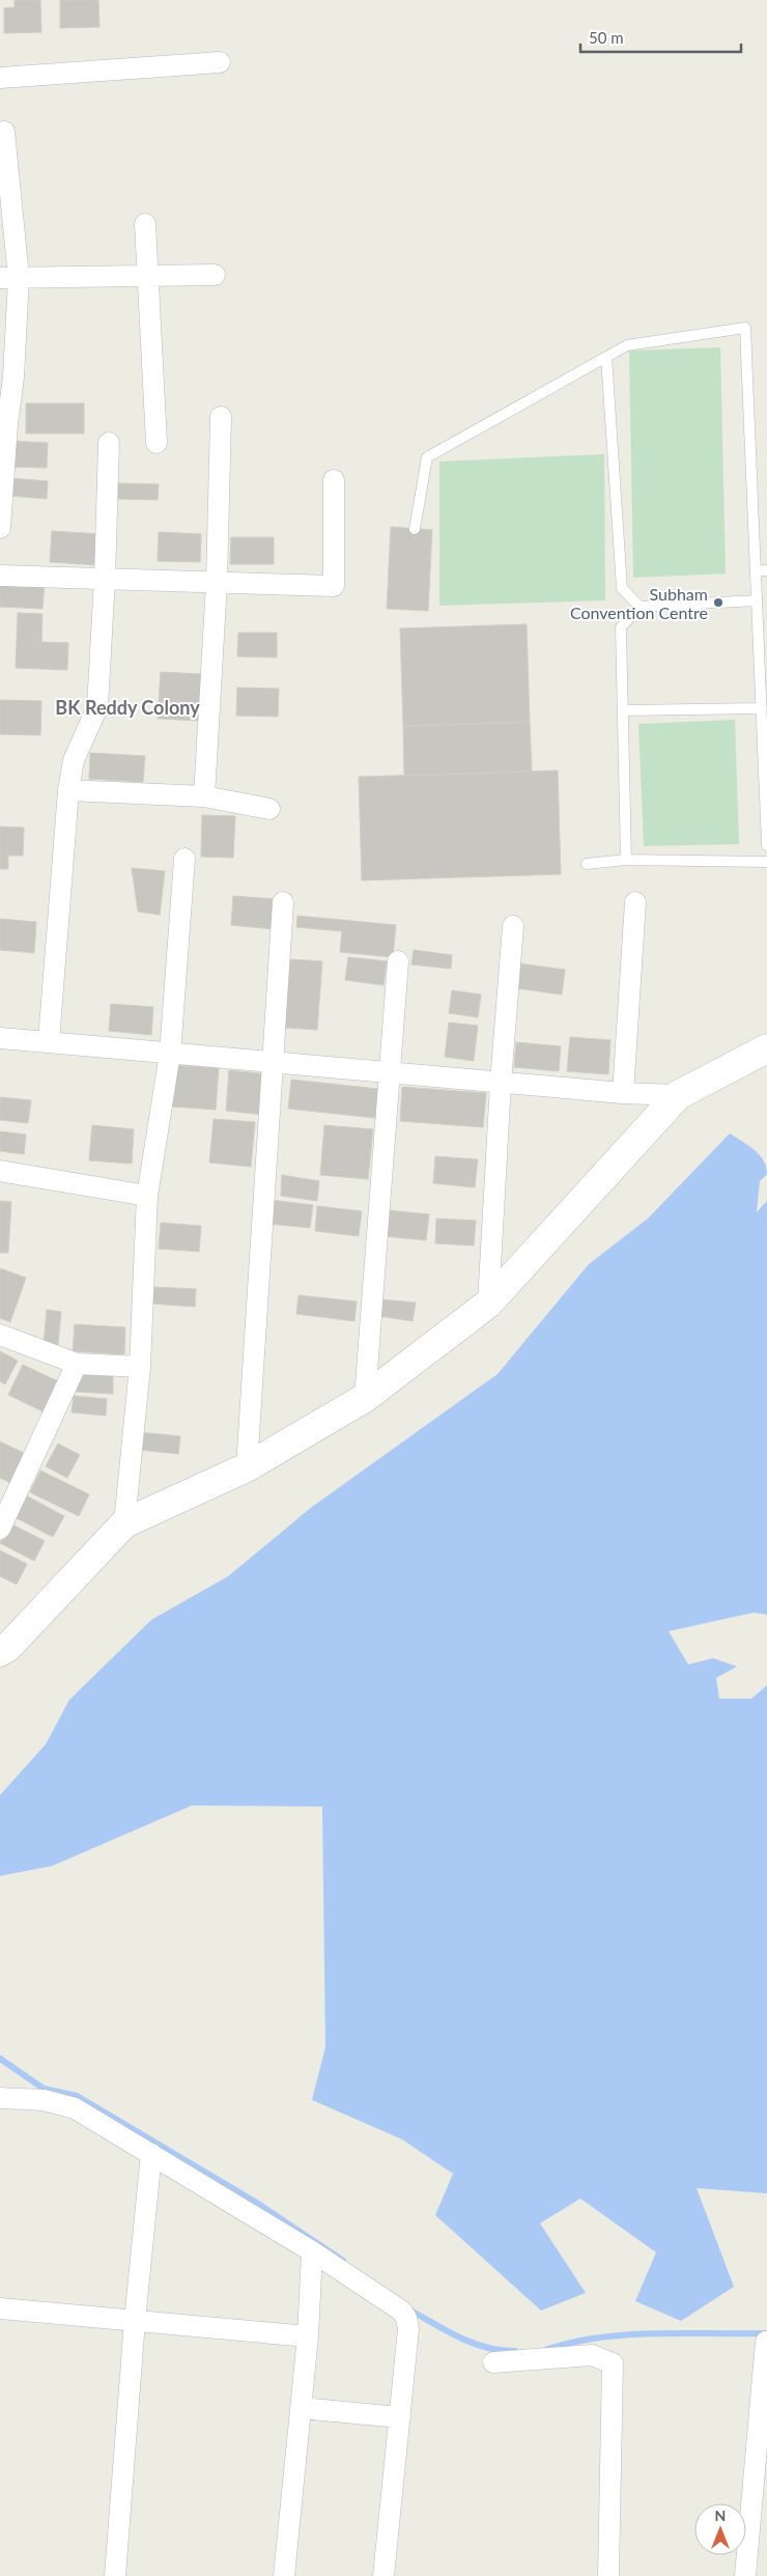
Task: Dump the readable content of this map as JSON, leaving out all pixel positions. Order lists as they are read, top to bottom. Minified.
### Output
{"districts":["BK Reddy Colony"],"places":["Subham Convention Centre"],"scale_bar":"50 m","north":"top"}
